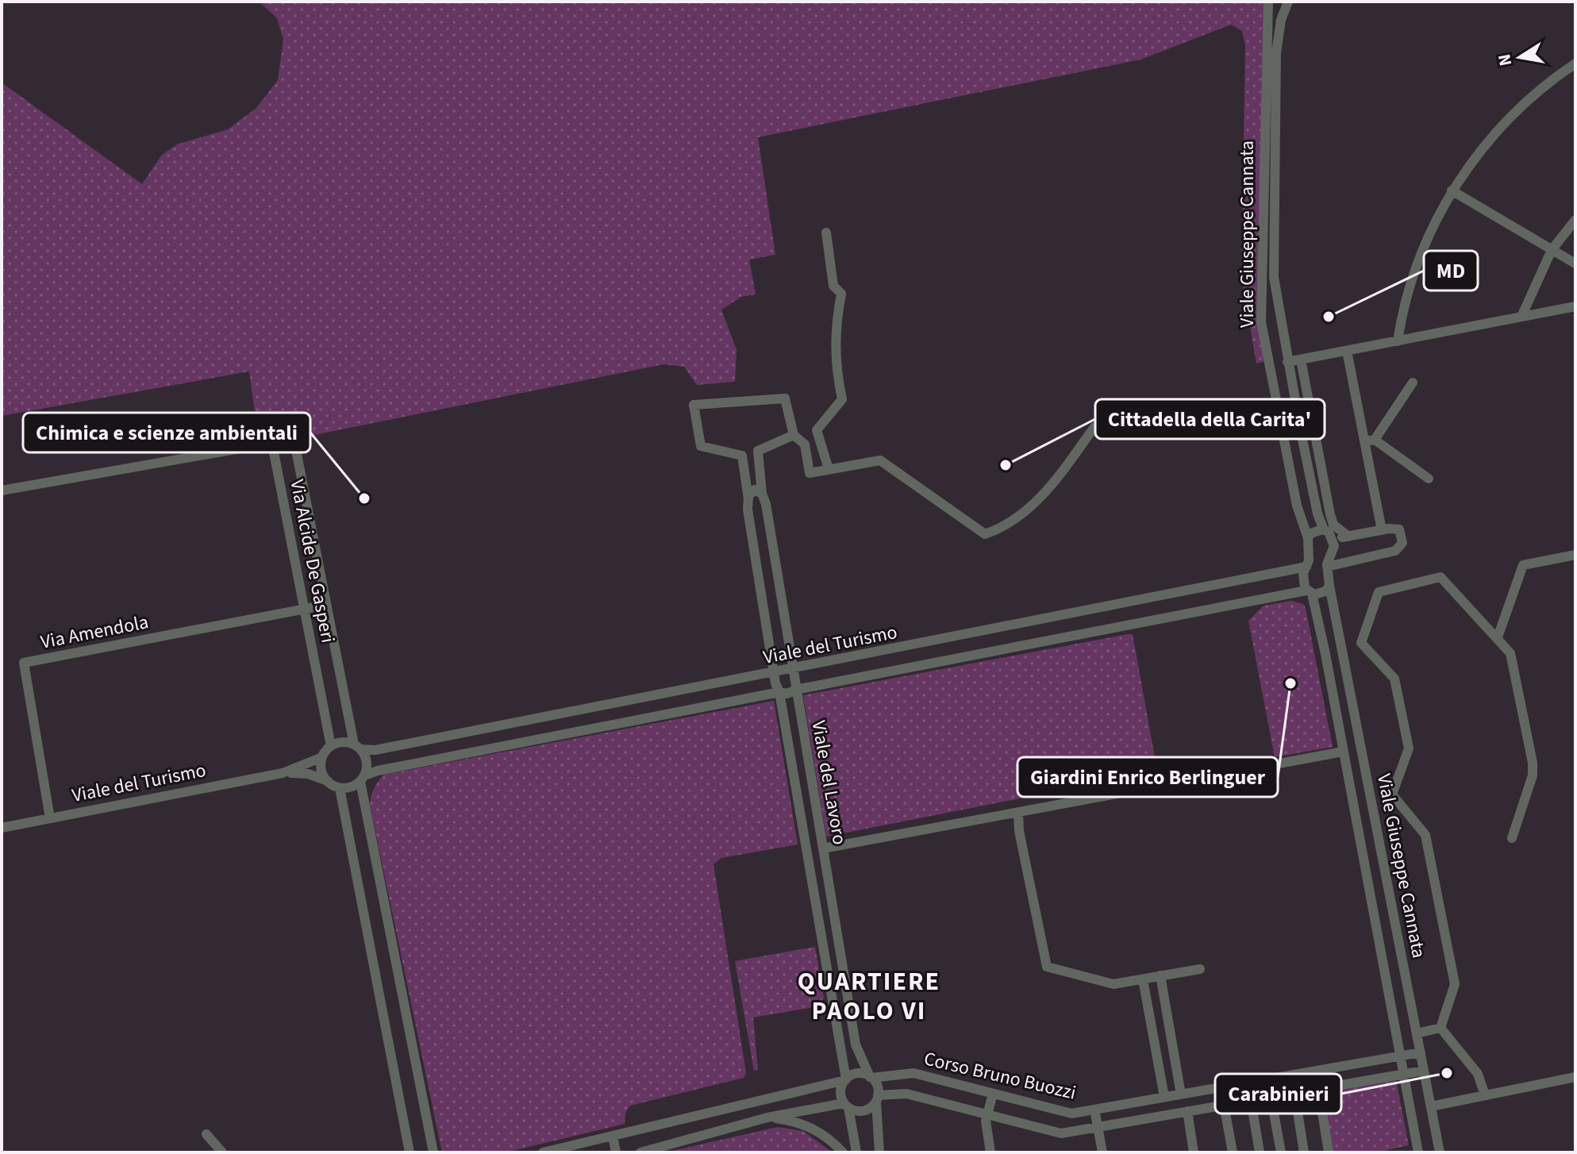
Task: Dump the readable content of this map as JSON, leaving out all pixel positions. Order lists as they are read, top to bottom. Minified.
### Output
{"streets":{"street":["Viale Giuseppe Cannata","Via Alcide De Gasperi","Via Amendola","Viale del Turismo","Viale del Lavoro","Corso Bruno Buozzi"]},"crossings":[["Viale Giuseppe Cannata","Viale del Turismo"],["Viale Giuseppe Cannata","Corso Bruno Buozzi"],["Via Alcide De Gasperi","Via Amendola"],["Via Alcide De Gasperi","Viale del Turismo"],["Via Amendola","Viale del Turismo"],["Viale del Turismo","Viale del Lavoro"],["Viale del Lavoro","Corso Bruno Buozzi"]],"districts":["QUARTIERE PAOLO VI"],"places":["MD","Cittadella della Carita'","Chimica e scienze ambientali","Giardini Enrico Berlinguer","Carabinieri"],"north":"left"}
